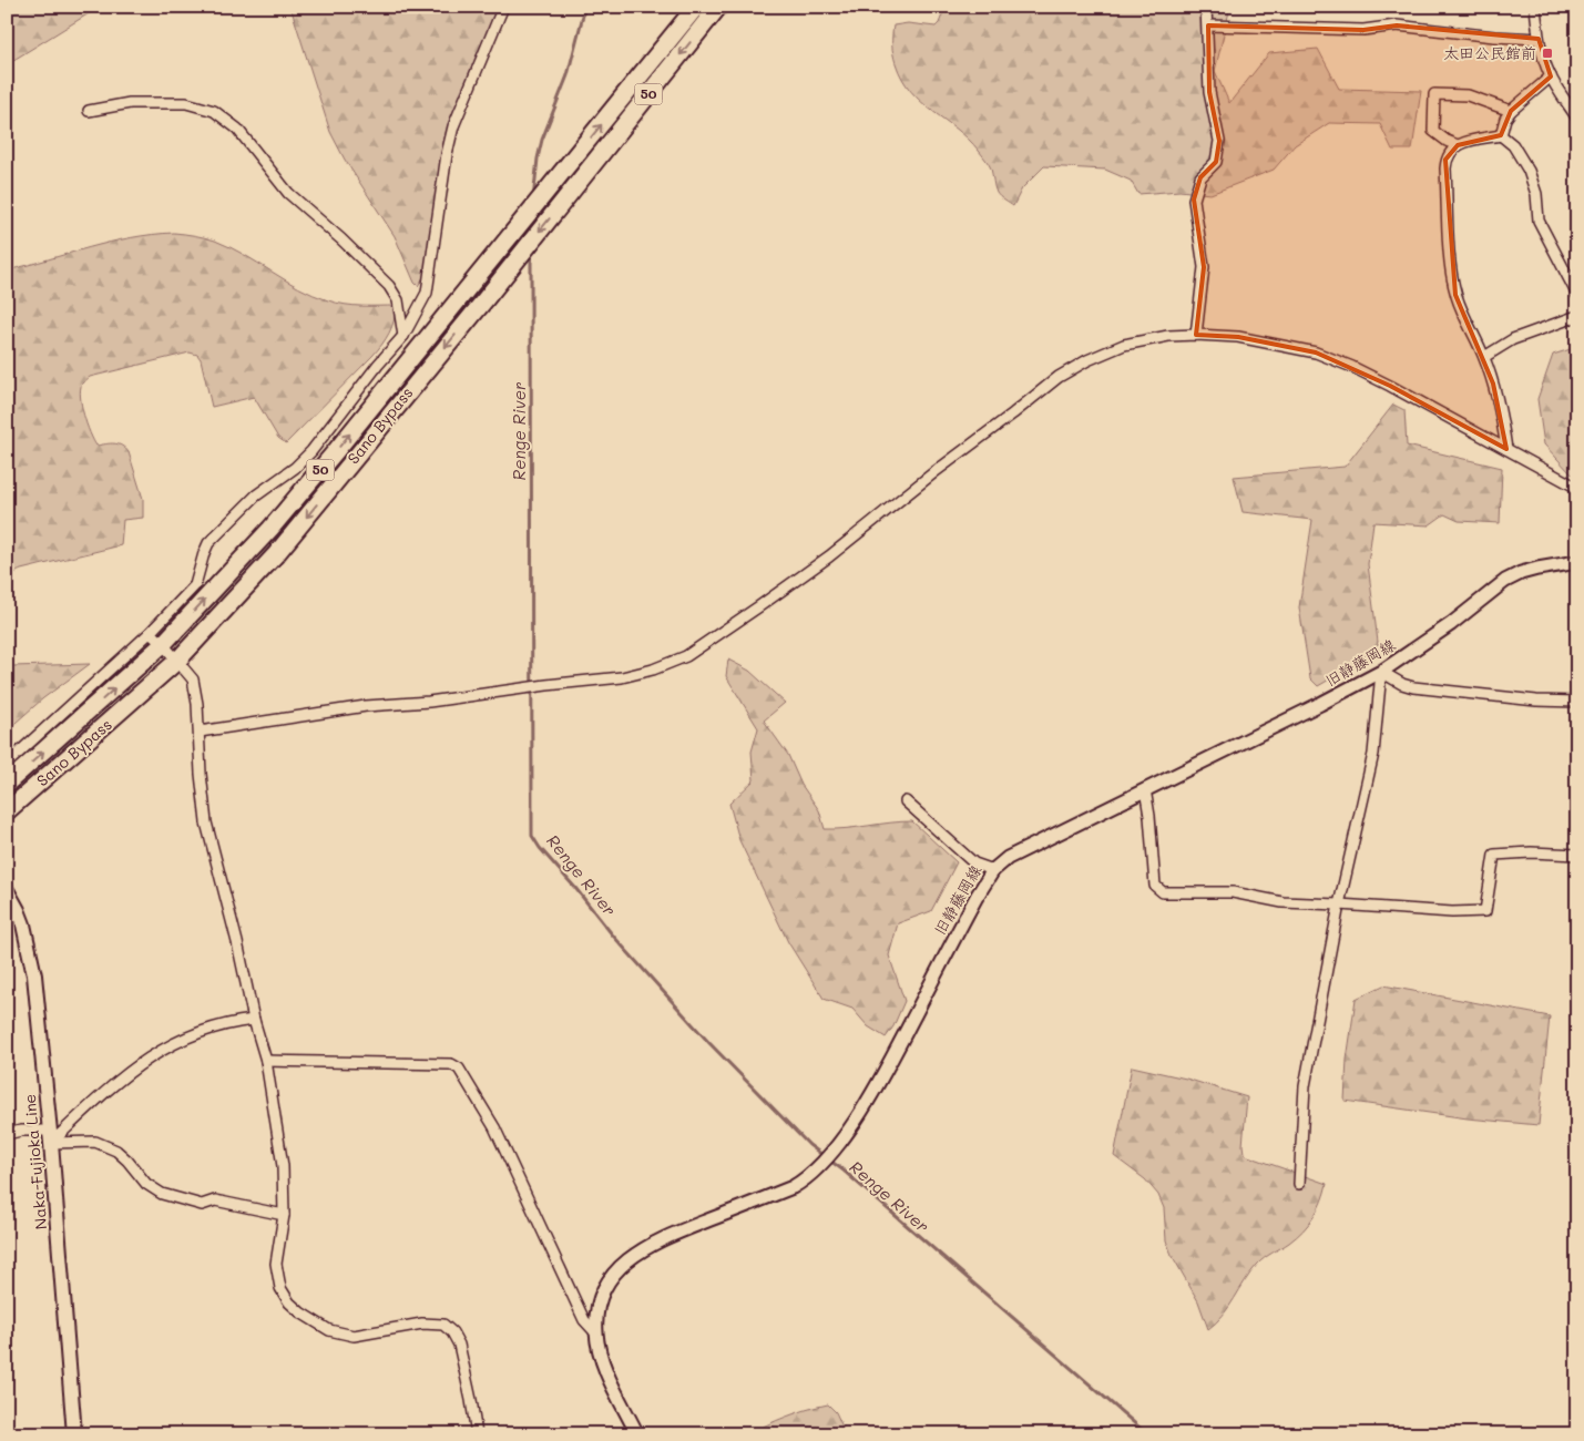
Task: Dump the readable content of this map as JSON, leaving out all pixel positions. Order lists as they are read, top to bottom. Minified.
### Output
{"streets":{"highway":["50","Sano Bypass"],"main road":["Naka-Fujioka Line"],"street":["旧静藤岡線"]},"water":["Renge River"],"places":{"transit":["太田公民館前"]}}
